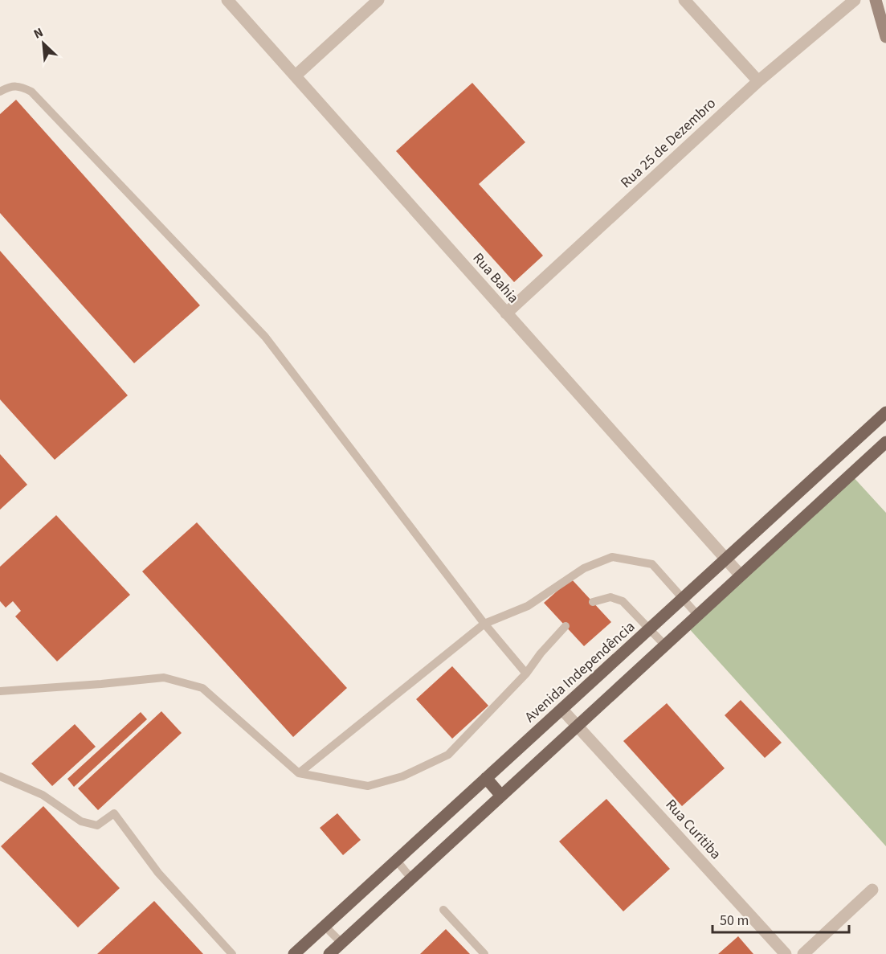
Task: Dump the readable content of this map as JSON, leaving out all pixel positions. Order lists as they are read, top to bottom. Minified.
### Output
{"streets":{"main road":["Avenida Independência"],"street":["Rua 25 de Dezembro","Rua Bahia","Rua Curitiba"]},"crossings":[["Rua 25 de Dezembro","Rua Bahia"],["Rua Bahia","Avenida Independência"],["Avenida Independência","Rua Curitiba"]],"scale_bar":"50 m","north":"top left"}
